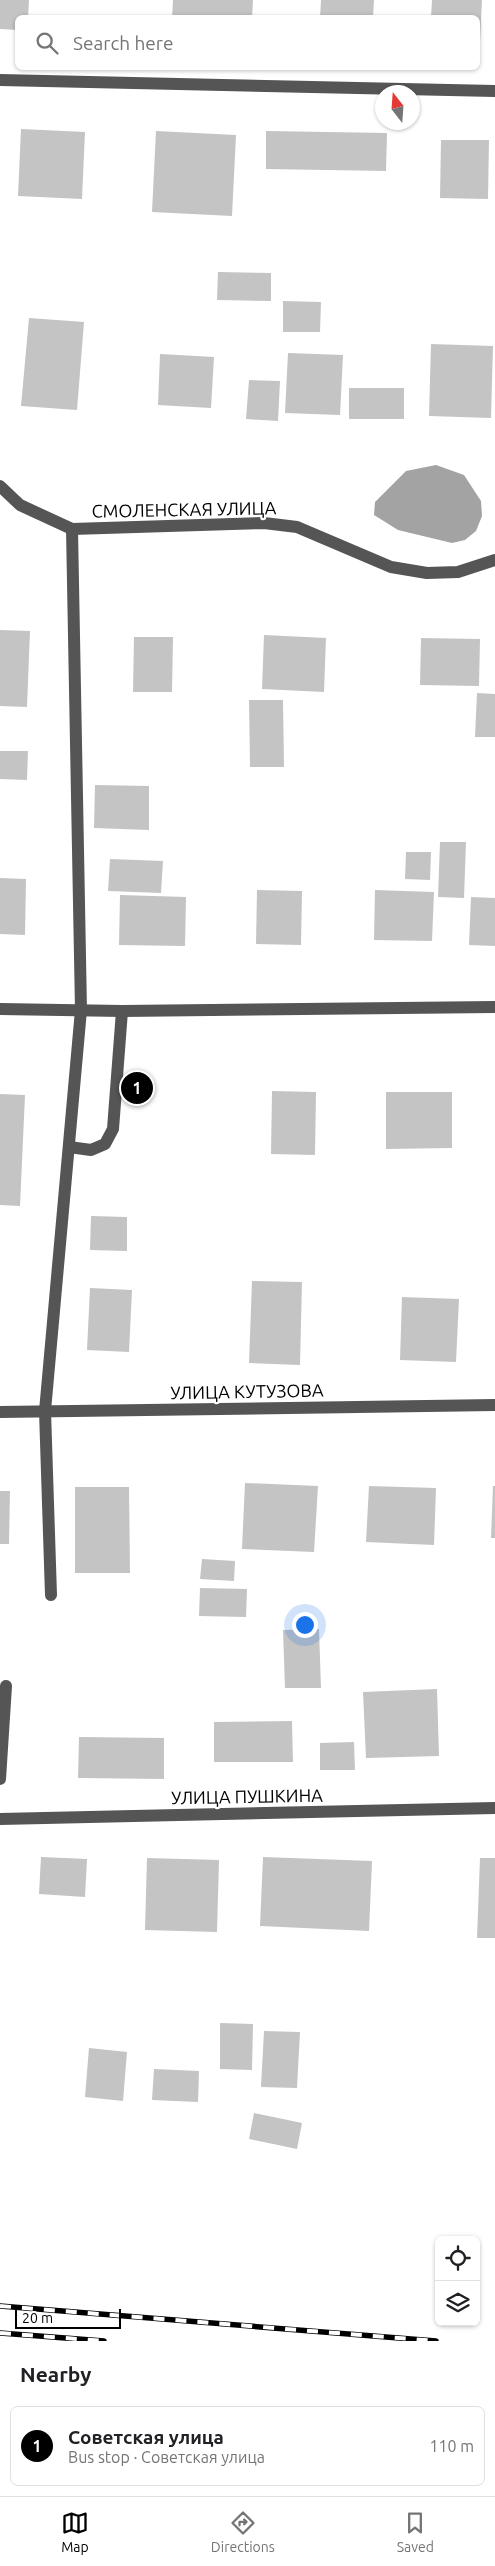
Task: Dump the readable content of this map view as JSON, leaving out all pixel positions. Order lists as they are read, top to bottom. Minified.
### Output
{"streets":{"street":["СМОЛЕНСКАЯ УЛИЦА","УЛИЦА КУТУЗОВА","УЛИЦА ПУШКИНА"]},"scale_bar":"20 m","north":"top","page":{"search":"Search here","pins":"1","scale":"20 m","heading":"Nearby","list":[{"mark":"1","name":"Советская улица","note":"Bus stop · Советская улица","value":"110 m"}],"nav":["Map","Directions","Saved"]}}
